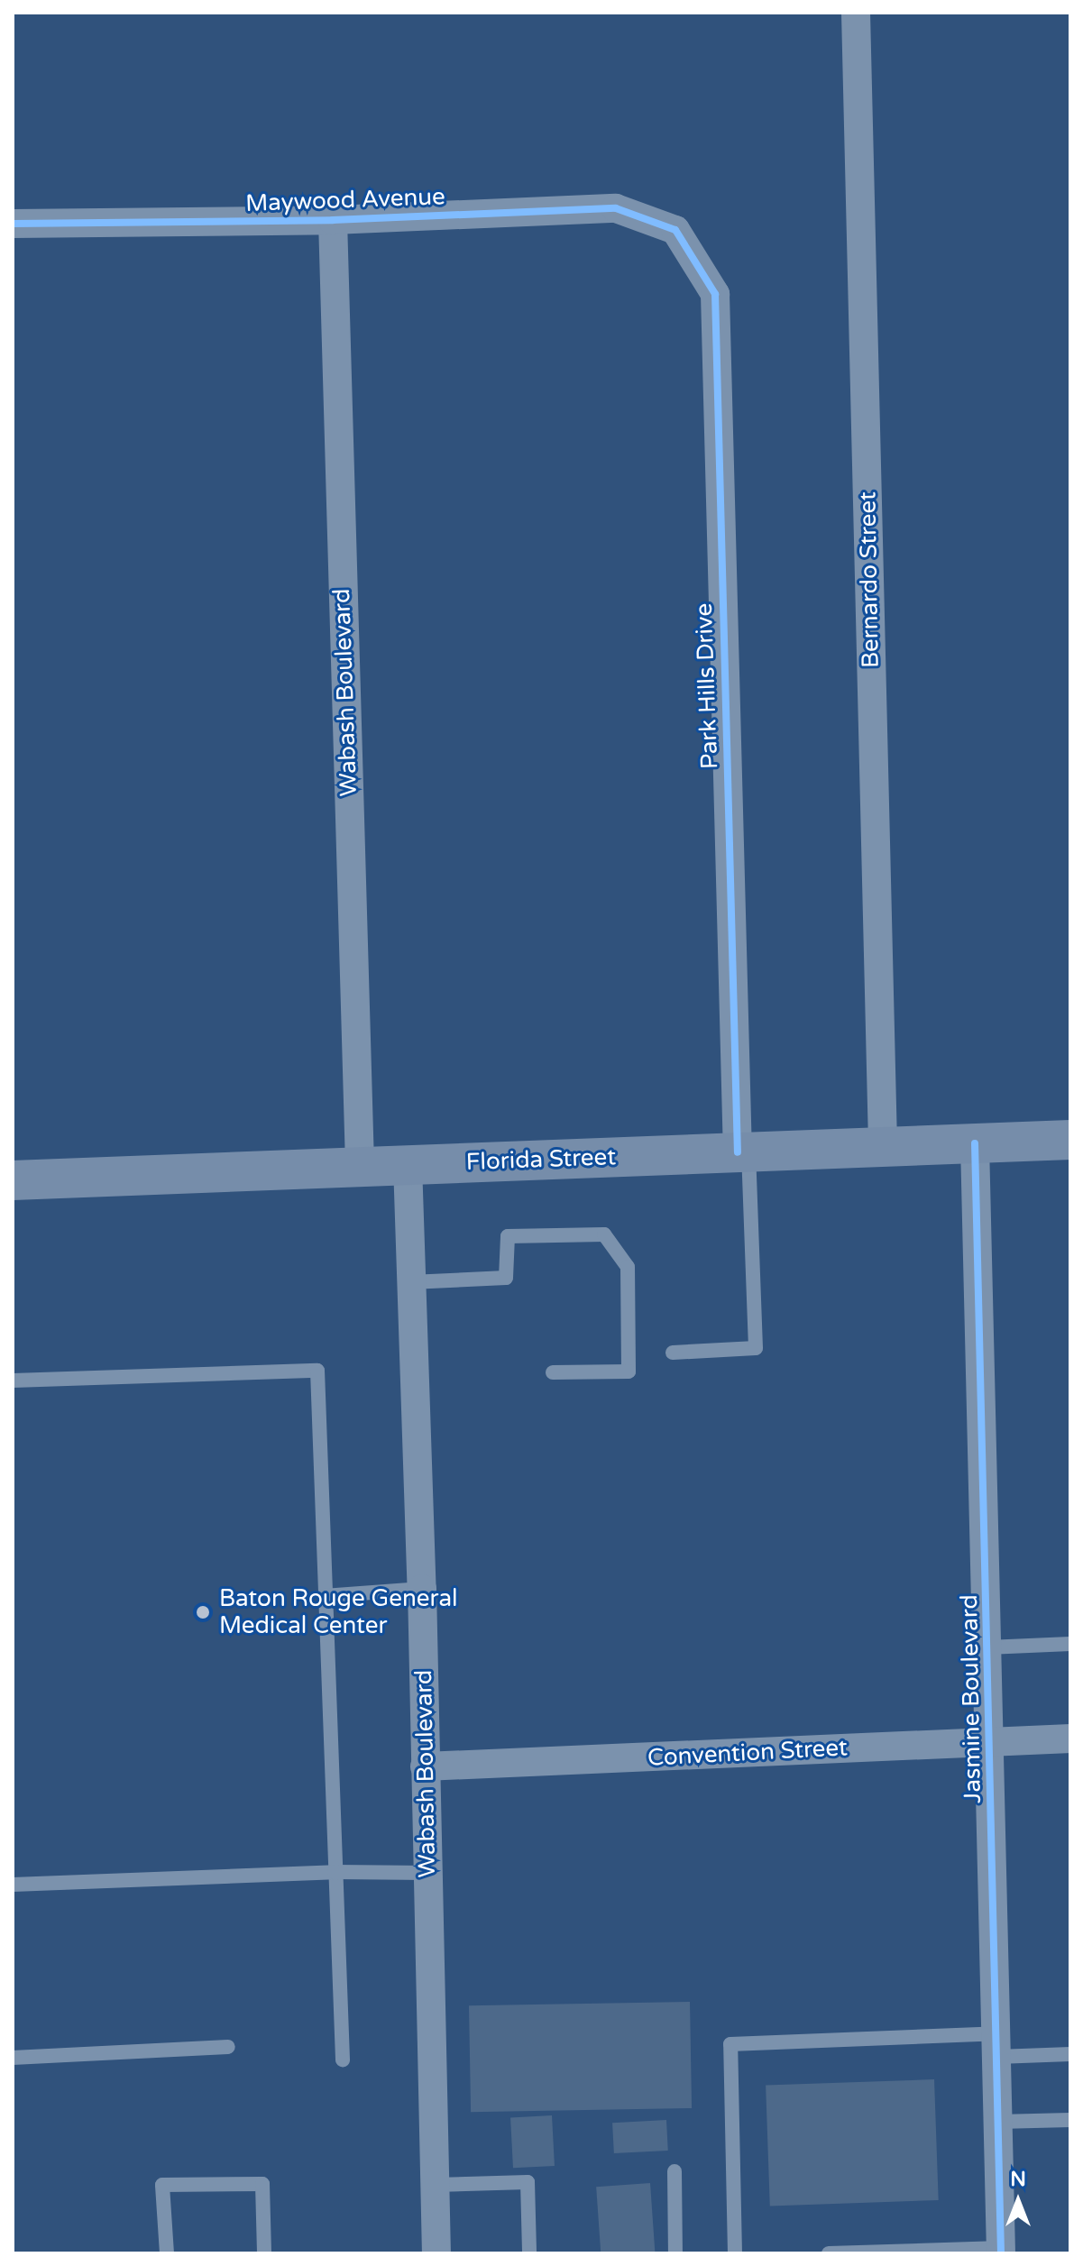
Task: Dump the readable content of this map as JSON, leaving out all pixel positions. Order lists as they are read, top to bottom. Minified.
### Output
{"streets":{"main road":["Florida Street"],"street":["Maywood Avenue","Bernardo Street","Park Hills Drive","Wabash Boulevard","Jasmine Boulevard","Convention Street"]},"crossings":[["Maywood Avenue","Park Hills Drive"],["Maywood Avenue","Wabash Boulevard"],["Bernardo Street","Florida Street"],["Park Hills Drive","Florida Street"],["Wabash Boulevard","Florida Street"],["Wabash Boulevard","Convention Street"],["Florida Street","Jasmine Boulevard"],["Jasmine Boulevard","Convention Street"]],"places":["Baton Rouge General Medical Center"],"north":"top"}
